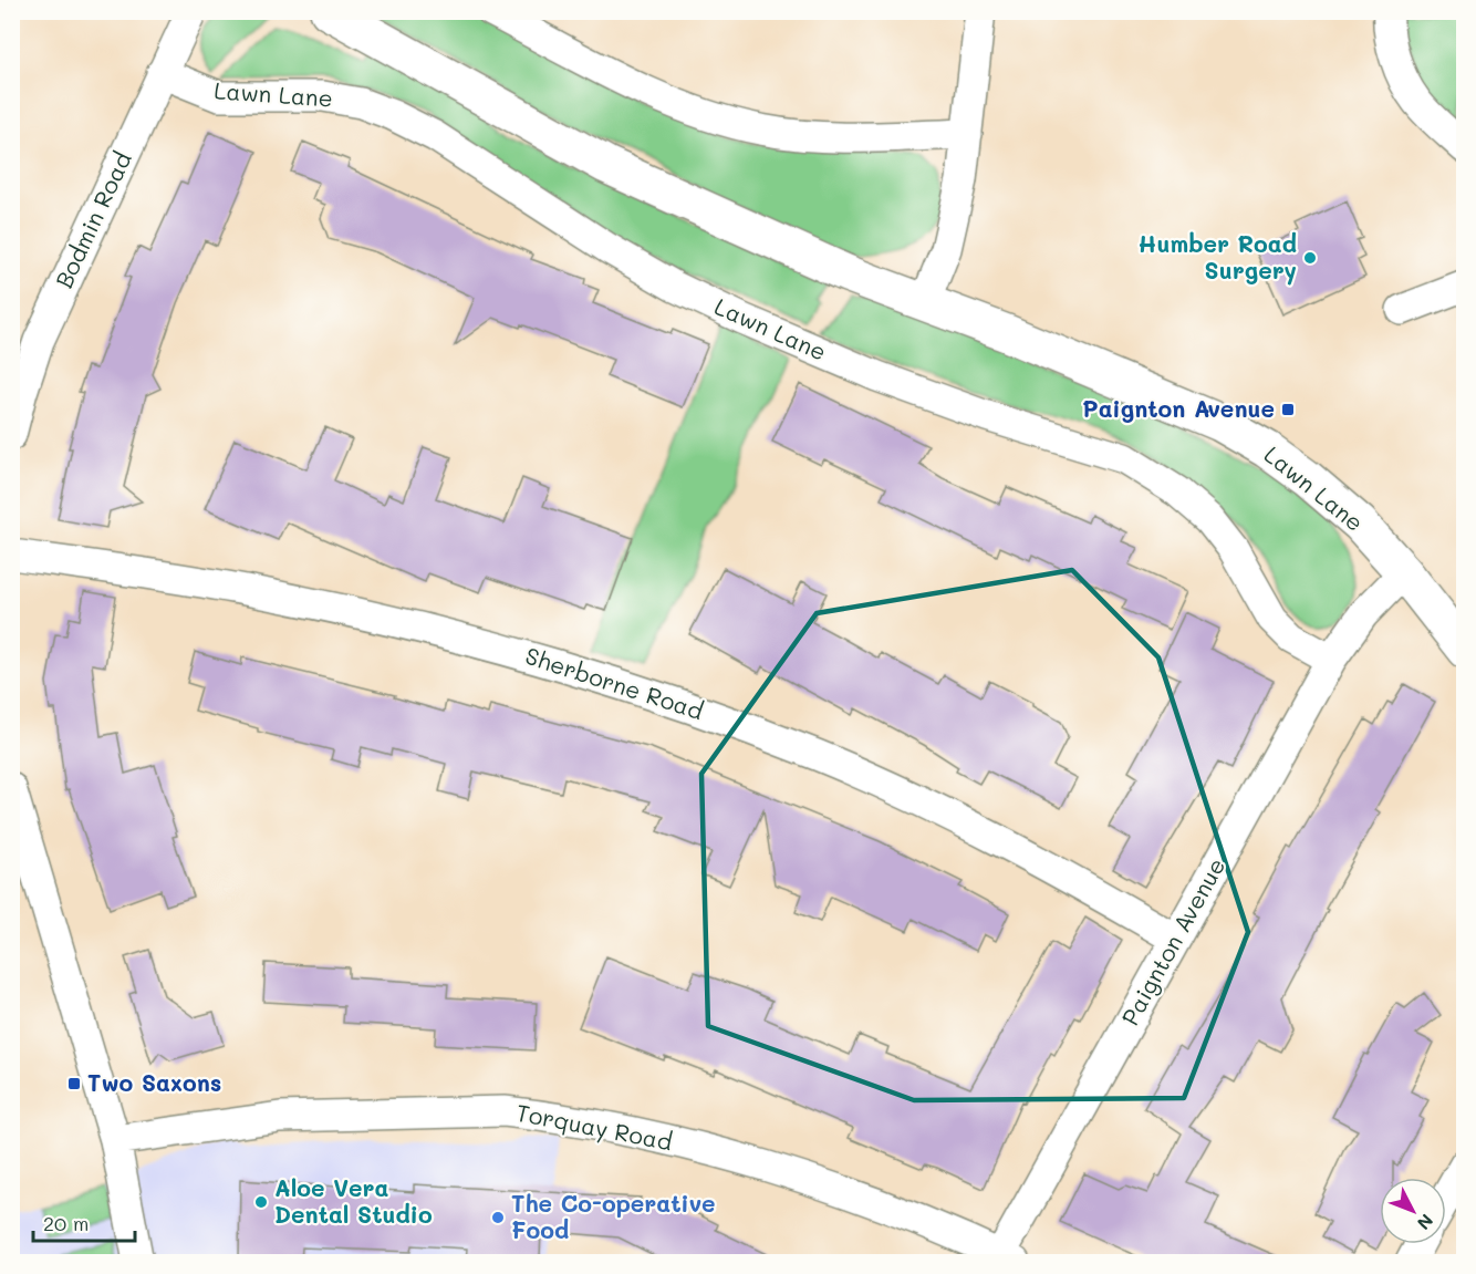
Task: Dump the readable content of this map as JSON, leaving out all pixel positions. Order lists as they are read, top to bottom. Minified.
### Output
{"streets":{"street":["Lawn Lane","Bodmin Road","Sherborne Road","Paignton Avenue","Torquay Road"]},"crossings":[["Lawn Lane","Bodmin Road"],["Lawn Lane","Paignton Avenue"],["Sherborne Road","Paignton Avenue"],["Paignton Avenue","Torquay Road"]],"places":{"other":["Humber Road Surgery","Aloe Vera Dental Studio","The Co-operative Food"],"transit":["Paignton Avenue","Two Saxons"]},"scale_bar":"20 m","north":"bottom right"}
